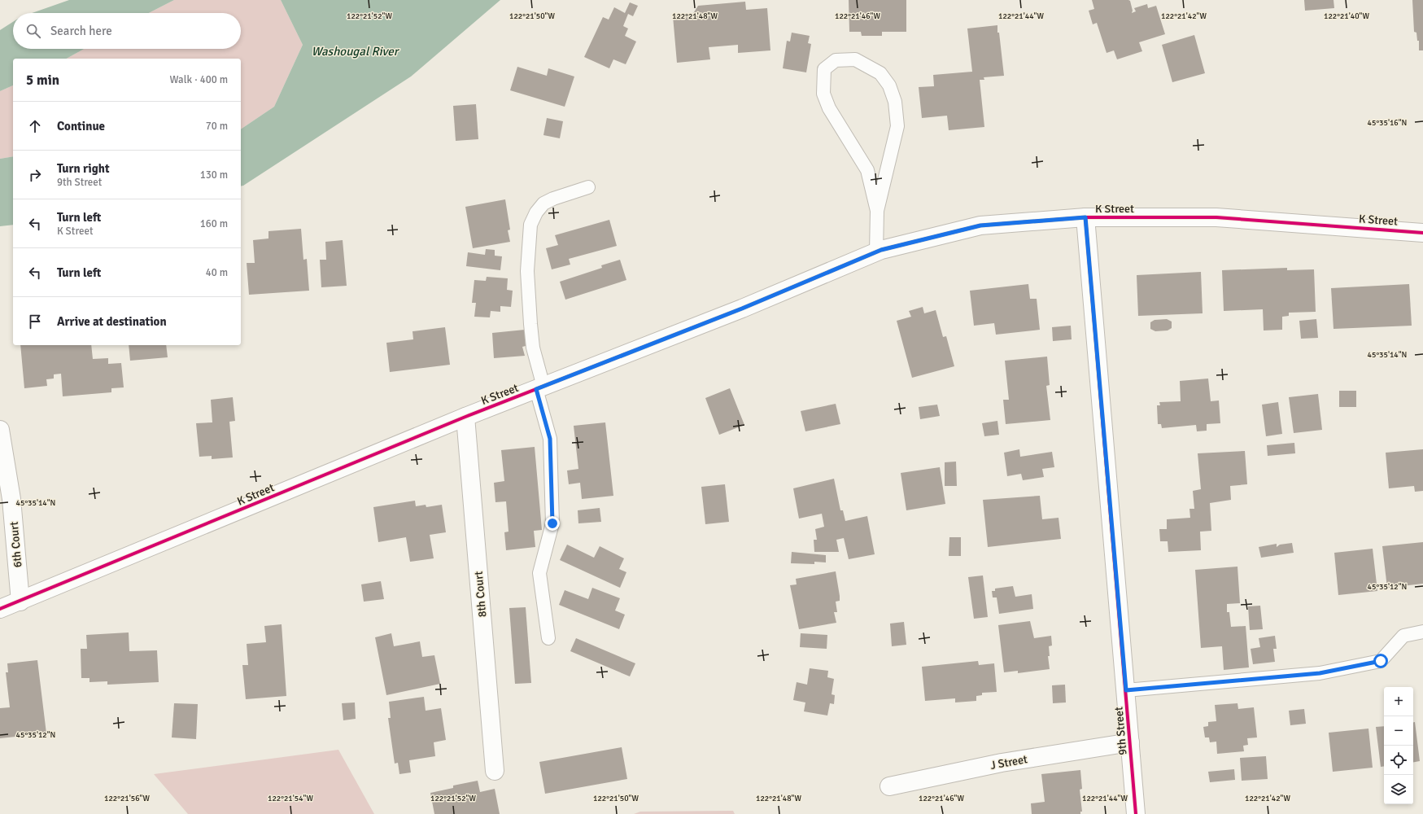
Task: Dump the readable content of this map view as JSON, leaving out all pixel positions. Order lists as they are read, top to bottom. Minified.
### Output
{"streets":{"street":["K Street","6th Court","8th Court","9th Street","J Street"]},"crossings":[["K Street","6th Court"],["K Street","8th Court"],["K Street","9th Street"],["9th Street","J Street"]],"water":["Washougal River"],"page":{"search":"Search here","heading":["5 min","Walk · 400 m"],"list":[["Continue","70 m"],["Turn right","9th Street","130 m"],["Turn left","K Street","160 m"],["Turn left","40 m"],"Arrive at destination"],"map_buttons":["+","−"]},"coordinates":["122°21'52\"W","122°21'50\"W","122°21'48\"W","122°21'46\"W","122°21'44\"W","122°21'42\"W","122°21'40\"W","45°35'16\"N","45°35'14\"N","45°35'12\"N","122°21'56\"W","122°21'54\"W"]}
